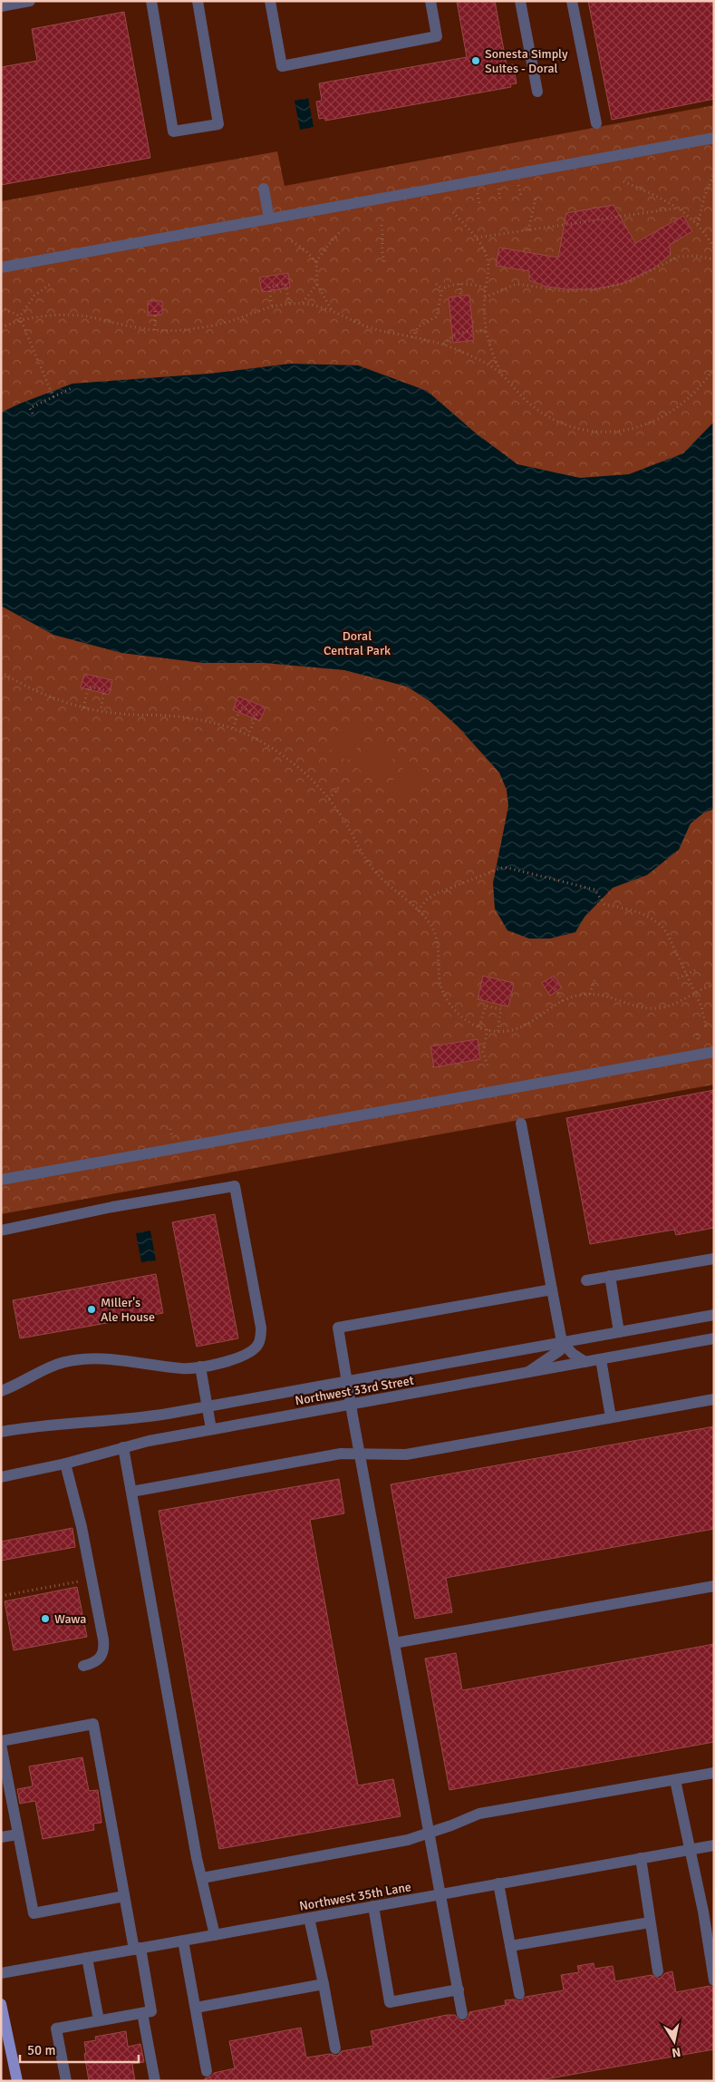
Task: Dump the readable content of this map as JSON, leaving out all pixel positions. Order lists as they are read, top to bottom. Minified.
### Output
{"streets":{"street":["Northwest 33rd Street","Northwest 35th Lane"]},"parks":["Doral Central Park"],"places":["Sonesta Simply Suites - Doral","Miller's Ale House","Wawa"],"scale_bar":"50 m","north":"bottom"}
